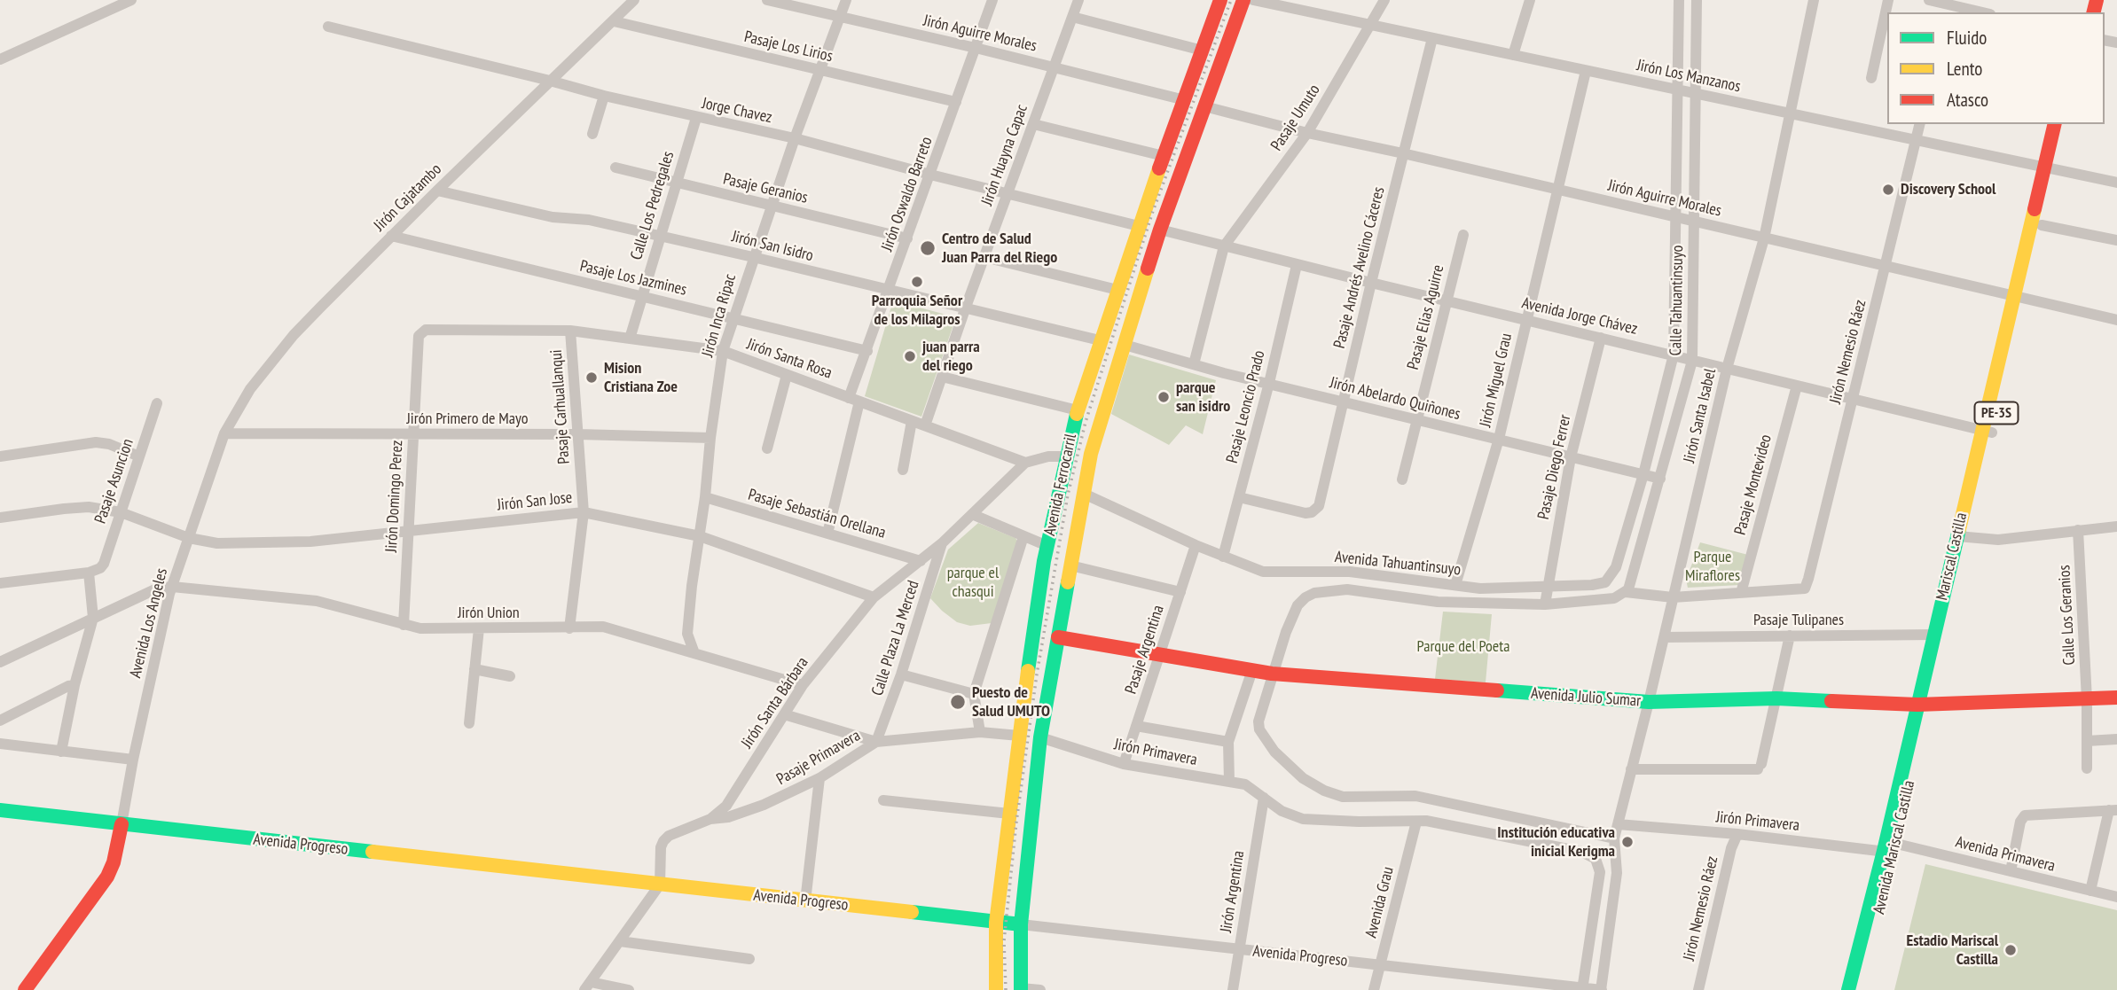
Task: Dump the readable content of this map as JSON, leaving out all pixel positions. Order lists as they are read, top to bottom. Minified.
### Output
{"streets":{"main road":["PE-3S","Avenida Ferrocarril","Mariscal Castilla","Avenida Julio Sumar","Avenida Progreso","Avenida Mariscal Castilla"],"street":["Jirón Aguirre Morales","Pasaje Los Lirios","Jirón Los Manzanos","Jorge Chavez","Pasaje Umuto","Jirón Huayna Capac","Pasaje Geranios","Jirón Oswaldo Barreto","Jirón Cajatambo","Calle Los Pedregales","Jirón San Isidro","Pasaje Andrés Avelino Cáceres","Pasaje Los Jazmines","Calle Tahuantinsuyo","Jirón Inca Ripac","Avenida Jorge Chávez","Pasaje Elias Aguirre","Jirón Nemesio Ráez","Jirón Santa Rosa","Jirón Miguel Grau","Jirón Abelardo Quiñones","Pasaje Carhuallanqui","Pasaje Leoncio Prado","Jirón Santa Isabel","Jirón Primero de Mayo","Pasaje Diego Ferrer","Pasaje Asuncion","Pasaje Montevideo","Jirón Domingo Perez","Jirón San Jose","Pasaje Sebastián Orellana","Avenida Tahuantinsuyo","Jirón Union","Calle Los Geranios","Pasaje Tulipanes","Avenida Los Angeles","Calle Plaza La Merced","Pasaje Argentina","Jirón Santa Bárbara","Jirón Primavera","Pasaje Primavera","Avenida Primavera","Jirón Argentina","Avenida Grau"]},"crossings":[["Jirón Aguirre Morales","Pasaje Umuto"],["Jirón Aguirre Morales","Jirón Huayna Capac"],["Jirón Aguirre Morales","Jirón Oswaldo Barreto"],["Jirón Aguirre Morales","Pasaje Andrés Avelino Cáceres"],["Jirón Aguirre Morales","Calle Tahuantinsuyo"],["Jirón Aguirre Morales","Jirón Inca Ripac"],["Jirón Aguirre Morales","Jirón Nemesio Ráez"],["Jirón Aguirre Morales","Jirón Miguel Grau"],["Jirón Aguirre Morales","Jirón Santa Isabel"],["Jirón Aguirre Morales","Avenida Ferrocarril"],["Jirón Aguirre Morales","Mariscal Castilla"],["Pasaje Los Lirios","Jirón Oswaldo Barreto"],["Pasaje Los Lirios","Jirón Cajatambo"],["Pasaje Los Lirios","Jirón Inca Ripac"],["Jirón Los Manzanos","Pasaje Umuto"],["Jirón Los Manzanos","Pasaje Andrés Avelino Cáceres"],["Jirón Los Manzanos","Calle Tahuantinsuyo"],["Jirón Los Manzanos","Jirón Nemesio Ráez"],["Jirón Los Manzanos","Jirón Miguel Grau"],["Jirón Los Manzanos","Jirón Santa Isabel"],["Jirón Los Manzanos","Mariscal Castilla"],["Jorge Chavez","Jirón Huayna Capac"],["Jorge Chavez","Jirón Oswaldo Barreto"],["Jorge Chavez","Jirón Cajatambo"],["Jorge Chavez","Calle Los Pedregales"],["Jorge Chavez","Jirón Inca Ripac"],["Jorge Chavez","Avenida Ferrocarril"],["Pasaje Umuto","Avenida Jorge Chávez"],["Jirón Huayna Capac","Jirón San Isidro"],["Jirón Huayna Capac","Jirón Santa Rosa"],["Pasaje Geranios","Jirón Oswaldo Barreto"],["Pasaje Geranios","Calle Los Pedregales"],["Pasaje Geranios","Jirón Inca Ripac"],["Jirón Oswaldo Barreto","Jirón San Isidro"],["Jirón Oswaldo Barreto","Pasaje Los Jazmines"],["Jirón Oswaldo Barreto","Jirón Santa Rosa"],["Jirón Oswaldo Barreto","Pasaje Sebastián Orellana"],["Jirón Cajatambo","Jirón San Isidro"],["Jirón Cajatambo","Pasaje Los Jazmines"],["Jirón Cajatambo","Jirón Primero de Mayo"],["Jirón Cajatambo","Avenida Los Angeles"],["Calle Los Pedregales","Jirón San Isidro"],["Calle Los Pedregales","Pasaje Los Jazmines"],["Calle Los Pedregales","Jirón Santa Rosa"],["Jirón San Isidro","Jirón Inca Ripac"],["Jirón San Isidro","Avenida Ferrocarril"],["Pasaje Andrés Avelino Cáceres","Avenida Jorge Chávez"],["Pasaje Andrés Avelino Cáceres","Jirón Abelardo Quiñones"],["Pasaje Andrés Avelino Cáceres","Pasaje Leoncio Prado"],["Pasaje Los Jazmines","Jirón Inca Ripac"],["Calle Tahuantinsuyo","Avenida Jorge Chávez"],["Calle Tahuantinsuyo","Jirón Abelardo Quiñones"],["Calle Tahuantinsuyo","Avenida Tahuantinsuyo"],["Jirón Inca Ripac","Jirón Santa Rosa"],["Jirón Inca Ripac","Jirón Primero de Mayo"],["Jirón Inca Ripac","Jirón San Jose"],["Jirón Inca Ripac","Pasaje Sebastián Orellana"],["Jirón Inca Ripac","Jirón Union"],["Avenida Jorge Chávez","Pasaje Elias Aguirre"],["Avenida Jorge Chávez","Jirón Nemesio Ráez"],["Avenida Jorge Chávez","Jirón Miguel Grau"],["Avenida Jorge Chávez","Pasaje Leoncio Prado"],["Avenida Jorge Chávez","Jirón Santa Isabel"],["Avenida Jorge Chávez","Pasaje Diego Ferrer"],["Avenida Jorge Chávez","Avenida Ferrocarril"],["Avenida Jorge Chávez","Pasaje Montevideo"],["Avenida Jorge Chávez","Mariscal Castilla"],["Pasaje Elias Aguirre","Jirón Abelardo Quiñones"],["Jirón Nemesio Ráez","Pasaje Montevideo"],["Jirón Nemesio Ráez","Jirón Primavera"],["Jirón Santa Rosa","Pasaje Carhuallanqui"],["Jirón Santa Rosa","Jirón Domingo Perez"],["Jirón Miguel Grau","Jirón Abelardo Quiñones"],["Jirón Miguel Grau","Avenida Tahuantinsuyo"],["Jirón Abelardo Quiñones","Pasaje Leoncio Prado"],["Jirón Abelardo Quiñones","Pasaje Diego Ferrer"],["Jirón Abelardo Quiñones","Avenida Ferrocarril"],["Pasaje Carhuallanqui","Jirón Primero de Mayo"],["Pasaje Carhuallanqui","Jirón San Jose"],["Pasaje Carhuallanqui","Jirón Union"],["Pasaje Leoncio Prado","Avenida Tahuantinsuyo"],["PE-3S","Jirón Primavera"],["PE-3S","Avenida Mariscal Castilla"],["PE-3S","Avenida Primavera"],["Jirón Santa Isabel","Pasaje Tulipanes"],["Jirón Santa Isabel","Avenida Julio Sumar"],["Jirón Santa Isabel","Jirón Primavera"],["Jirón Primero de Mayo","Jirón Domingo Perez"],["Jirón Primero de Mayo","Avenida Los Angeles"],["Pasaje Diego Ferrer","Avenida Tahuantinsuyo"],["Pasaje Asuncion","Jirón San Jose"],["Avenida Ferrocarril","Avenida Tahuantinsuyo"],["Avenida Ferrocarril","Avenida Julio Sumar"],["Avenida Ferrocarril","Jirón Primavera"],["Avenida Ferrocarril","Pasaje Primavera"],["Avenida Ferrocarril","Avenida Progreso"],["Jirón Domingo Perez","Jirón San Jose"],["Jirón Domingo Perez","Jirón Union"],["Jirón San Jose","Avenida Los Angeles"],["Jirón San Jose","Jirón Santa Bárbara"],["Pasaje Sebastián Orellana","Jirón Santa Bárbara"],["Mariscal Castilla","Pasaje Tulipanes"],["Mariscal Castilla","Avenida Julio Sumar"],["Mariscal Castilla","Avenida Mariscal Castilla"],["Avenida Tahuantinsuyo","Pasaje Argentina"],["Jirón Union","Avenida Los Angeles"],["Jirón Union","Jirón Santa Bárbara"],["Calle Los Geranios","Avenida Julio Sumar"],["Avenida Los Angeles","Avenida Progreso"],["Calle Plaza La Merced","Jirón Santa Bárbara"],["Calle Plaza La Merced","Pasaje Primavera"],["Pasaje Argentina","Avenida Julio Sumar"],["Pasaje Argentina","Jirón Primavera"],["Avenida Julio Sumar","Avenida Mariscal Castilla"],["Jirón Santa Bárbara","Pasaje Primavera"],["Jirón Santa Bárbara","Avenida Progreso"],["Jirón Primavera","Avenida Mariscal Castilla"],["Jirón Primavera","Avenida Primavera"],["Jirón Primavera","Jirón Argentina"],["Avenida Progreso","Jirón Argentina"],["Avenida Progreso","Avenida Grau"],["Avenida Mariscal Castilla","Avenida Primavera"]],"parks":["Parque Miraflores","parque el chasqui","Parque del Poeta"],"places":["Discovery School","Centro de Salud Juan Parra del Riego","Parroquia Señor de los Milagros","juan parra del riego","Mision Cristiana Zoe","parque san isidro","Puesto de Salud UMUTO","Institución educativa inicial Kerigma","Estadio Mariscal Castilla"],"legend":["Fluido","Lento","Atasco"]}
